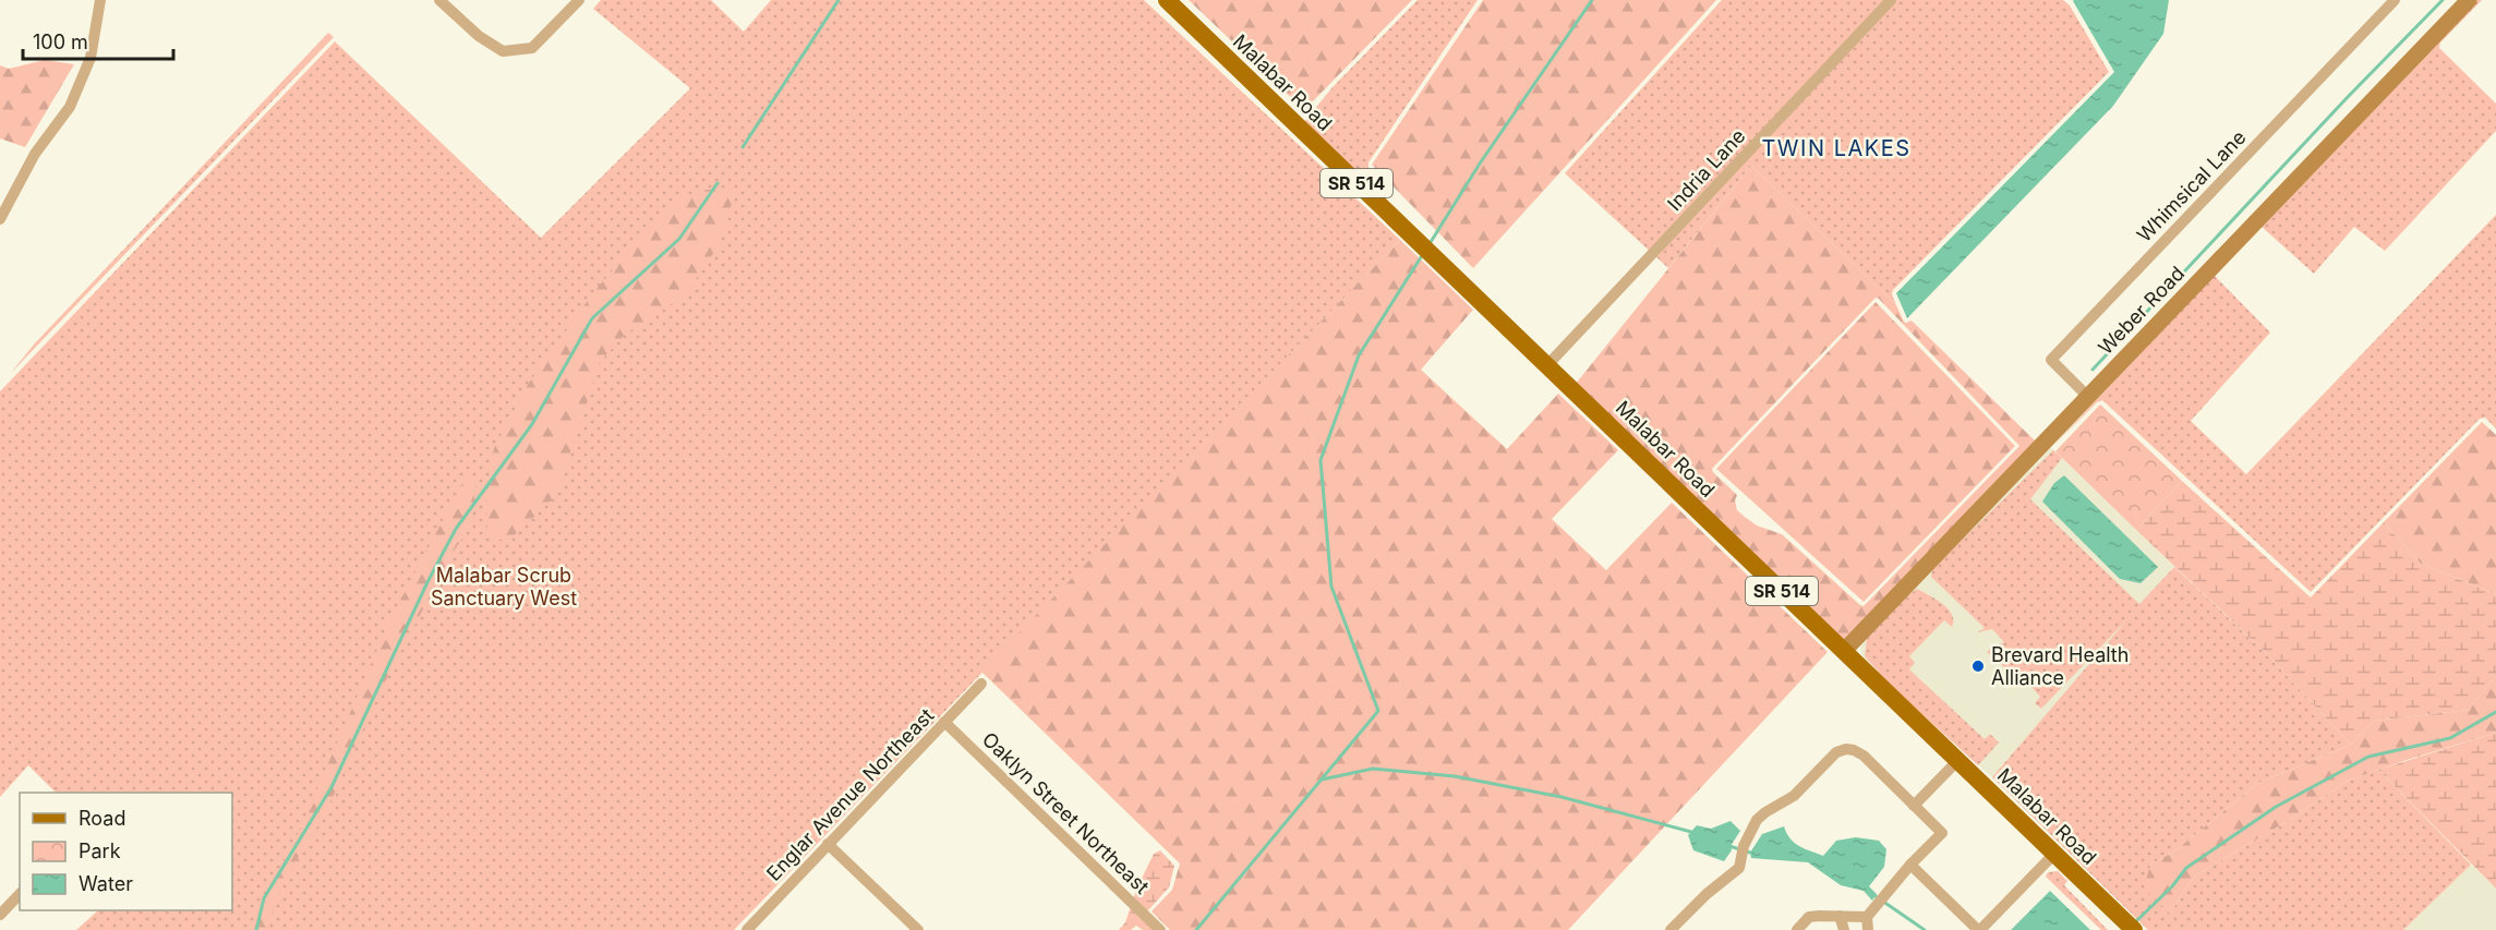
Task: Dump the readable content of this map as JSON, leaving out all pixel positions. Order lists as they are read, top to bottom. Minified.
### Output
{"streets":{"main road":["Malabar Road","SR 514"],"street":["Indria Lane","Whimsical Lane","Weber Road","Englar Avenue Northeast","Oaklyn Street Northeast"]},"crossings":[["Malabar Road","Indria Lane"],["Malabar Road","Weber Road"],["Whimsical Lane","Weber Road"],["Englar Avenue Northeast","Oaklyn Street Northeast"]],"districts":["TWIN LAKES"],"parks":["Malabar Scrub Sanctuary West"],"places":["Brevard Health Alliance"],"legend":["Road","Park","Water"],"scale_bar":"100 m"}
